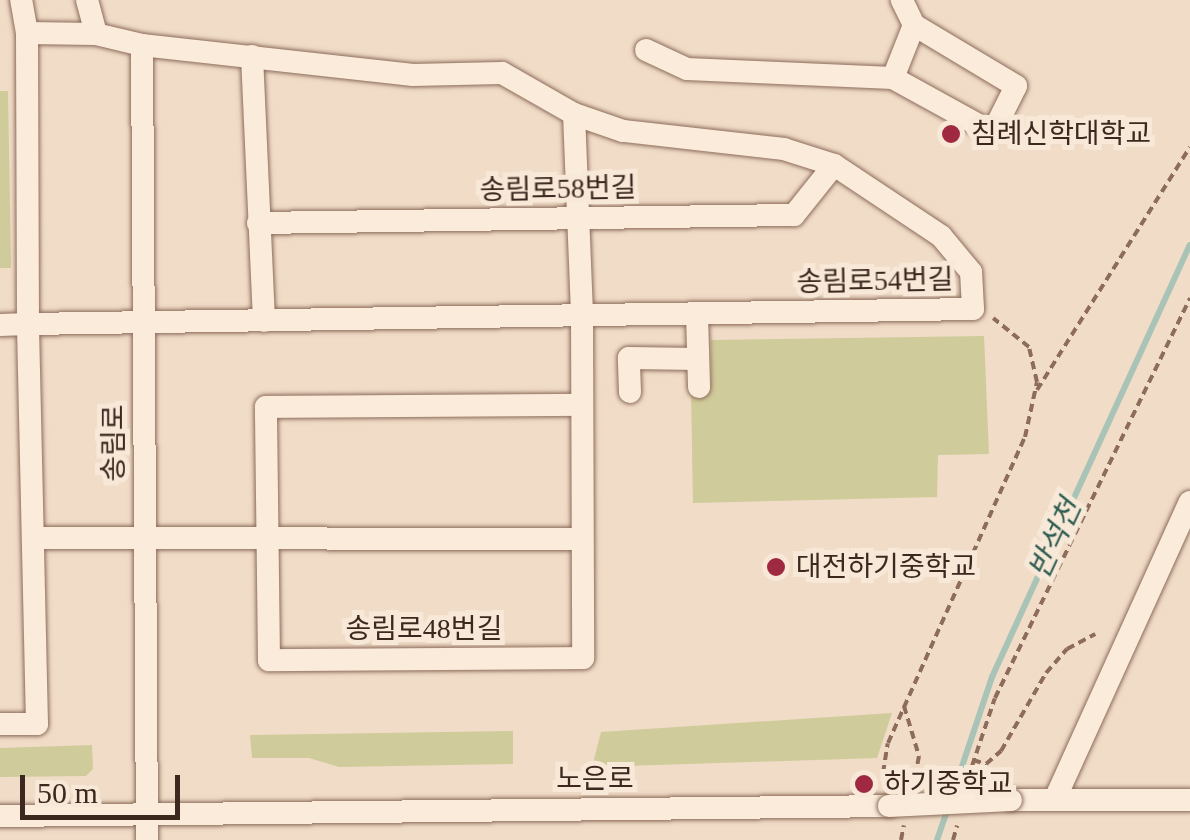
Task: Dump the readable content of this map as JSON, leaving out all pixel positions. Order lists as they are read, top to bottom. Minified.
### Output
{"streets":{"street":["송림로58번길","송림로54번길","송림로","송림로48번길","노은로"]},"crossings":[["송림로58번길","송림로54번길"],["송림로58번길","송림로48번길"],["송림로54번길","송림로"],["송림로54번길","송림로48번길"],["송림로","노은로"]],"water":["반석천"],"places":["침례신학대학교","대전하기중학교","하기중학교"],"scale_bar":"50 m"}
